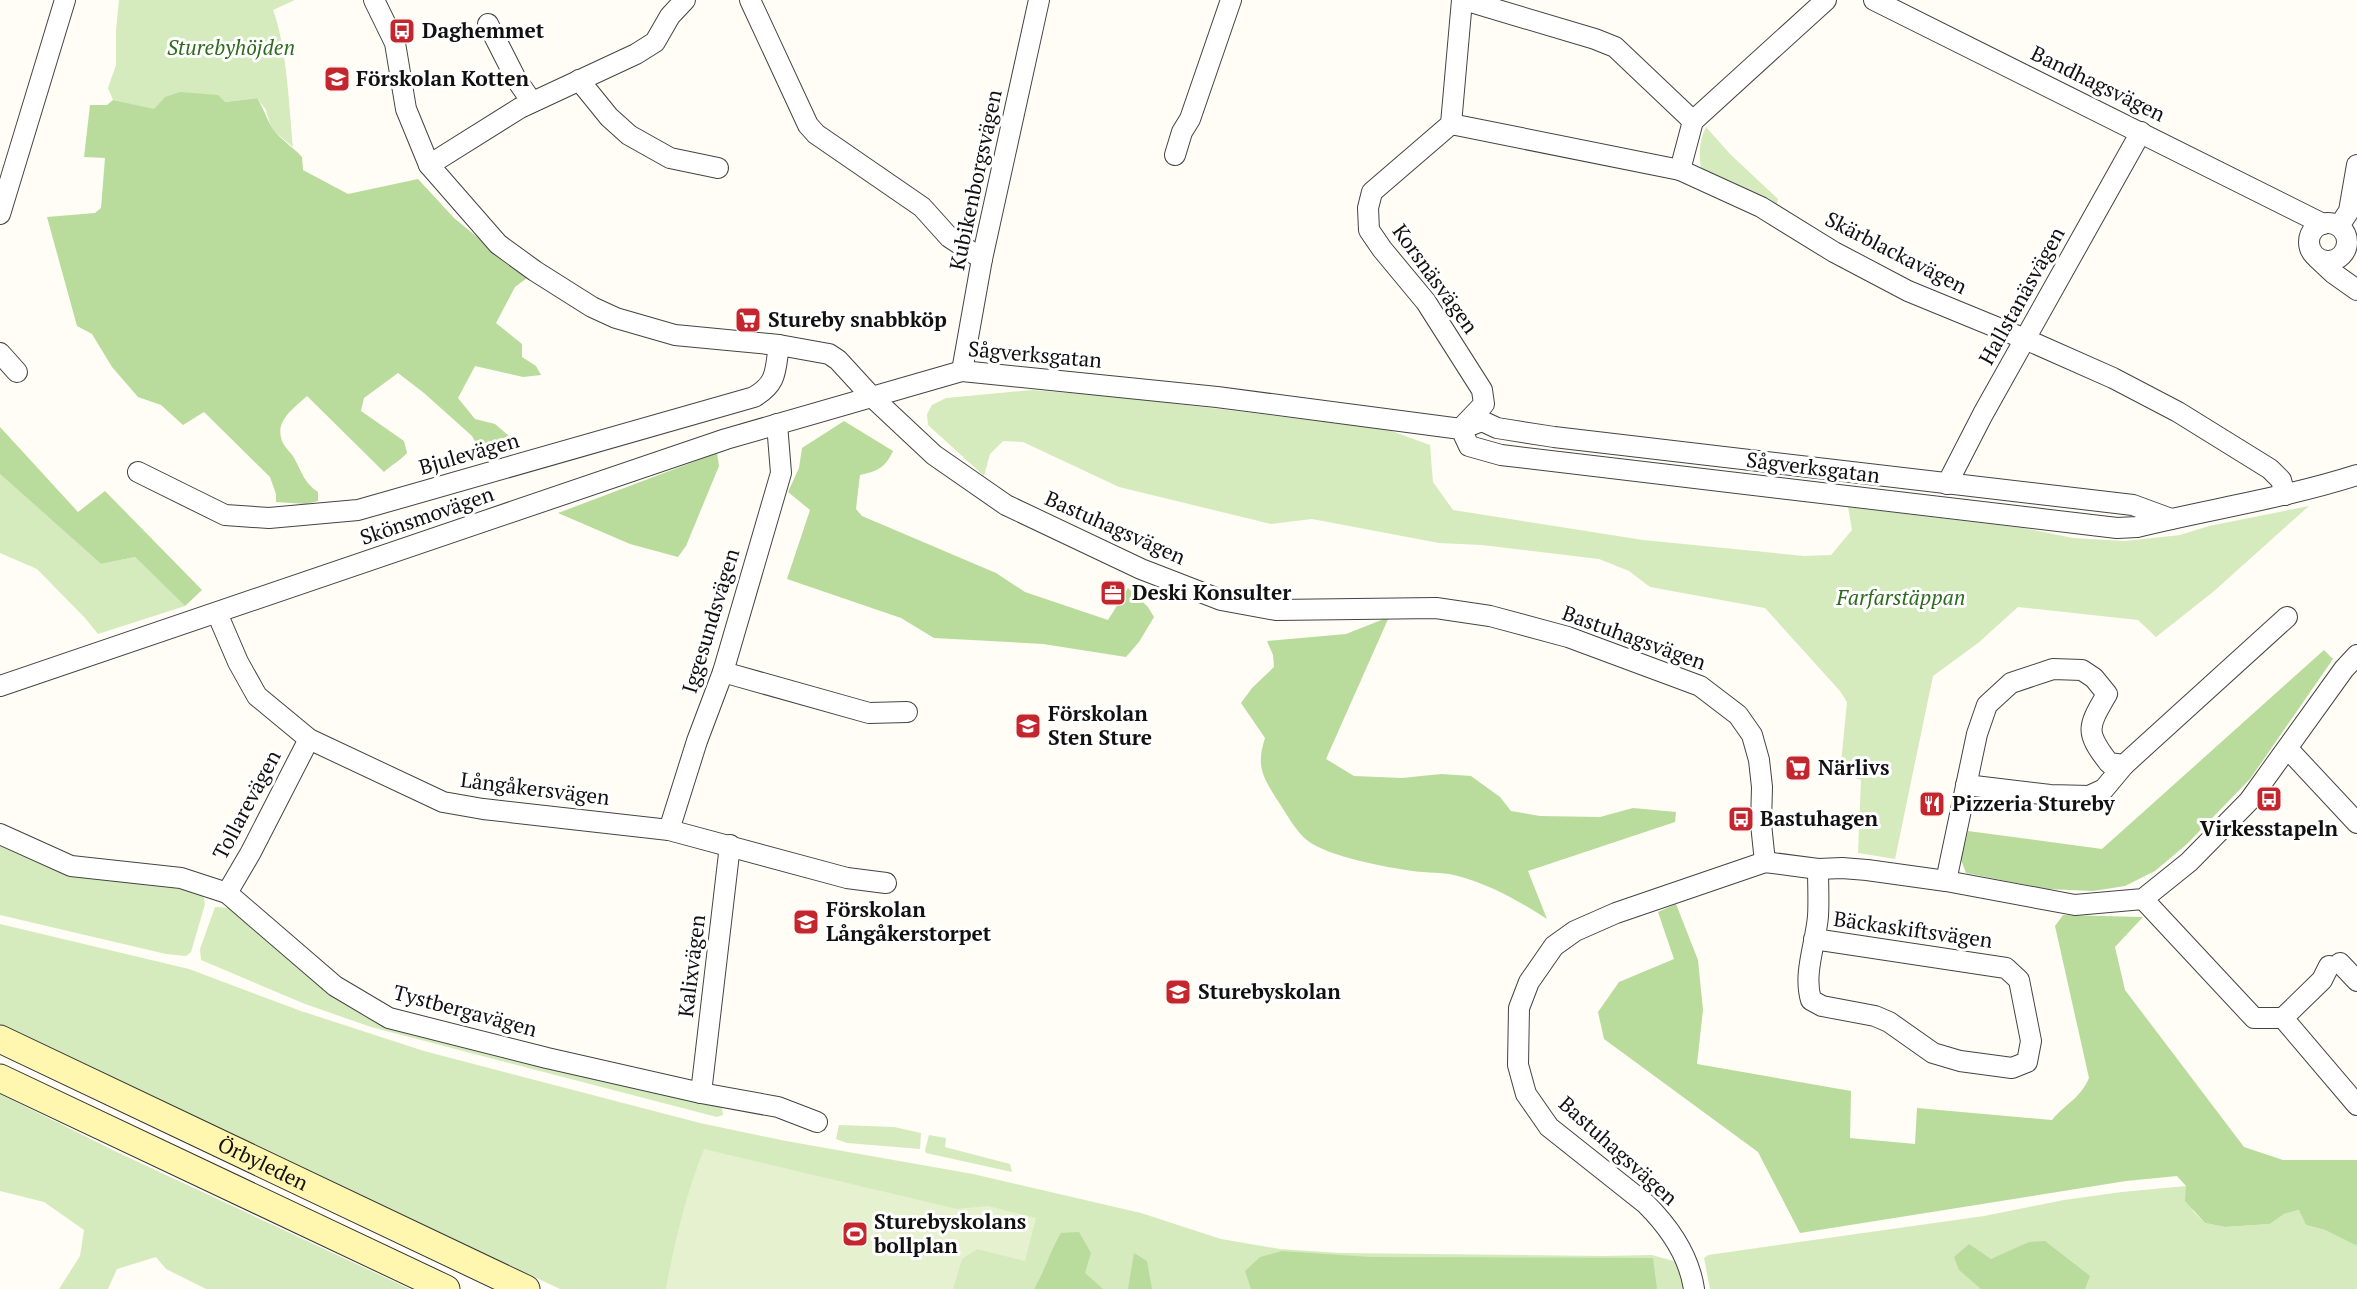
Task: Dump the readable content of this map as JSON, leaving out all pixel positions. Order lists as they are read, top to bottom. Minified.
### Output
{"streets":{"main road":["Örbyleden"],"street":["Bandhagsvägen","Kubikenborgsvägen","Skärblackavägen","Korsnäsvägen","Hallstanäsvägen","Sågverksgatan","Bjulevägen","Skönsmovägen","Bastuhagsvägen","Iggesundsvägen","Långåkersvägen","Tollarevägen","Bäckaskiftsvägen","Kalixvägen","Tystbergavägen"]},"crossings":[["Bandhagsvägen","Hallstanäsvägen"],["Kubikenborgsvägen","Sågverksgatan"],["Skärblackavägen","Korsnäsvägen"],["Skärblackavägen","Hallstanäsvägen"],["Skärblackavägen","Sågverksgatan"],["Korsnäsvägen","Sågverksgatan"],["Hallstanäsvägen","Sågverksgatan"],["Sågverksgatan","Skönsmovägen"],["Sågverksgatan","Bastuhagsvägen"],["Skönsmovägen","Bastuhagsvägen"],["Skönsmovägen","Iggesundsvägen"],["Skönsmovägen","Långåkersvägen"],["Iggesundsvägen","Långåkersvägen"],["Långåkersvägen","Tollarevägen"],["Långåkersvägen","Kalixvägen"],["Tollarevägen","Tystbergavägen"],["Kalixvägen","Tystbergavägen"]],"parks":["Sturebyhöjden","Farfarstäppan"],"places":{"bus stop":["Daghemmet","Virkesstapeln","Bastuhagen"],"school or university":["Förskolan Kotten","Förskolan Sten Sture","Förskolan Långåkerstorpet","Sturebyskolan"],"supermarket":["Stureby snabbköp","Närlivs"],"office":["Deski Konsulter"],"restaurant":["Pizzeria Stureby"],"sports":["Sturebyskolans bollplan"]}}
